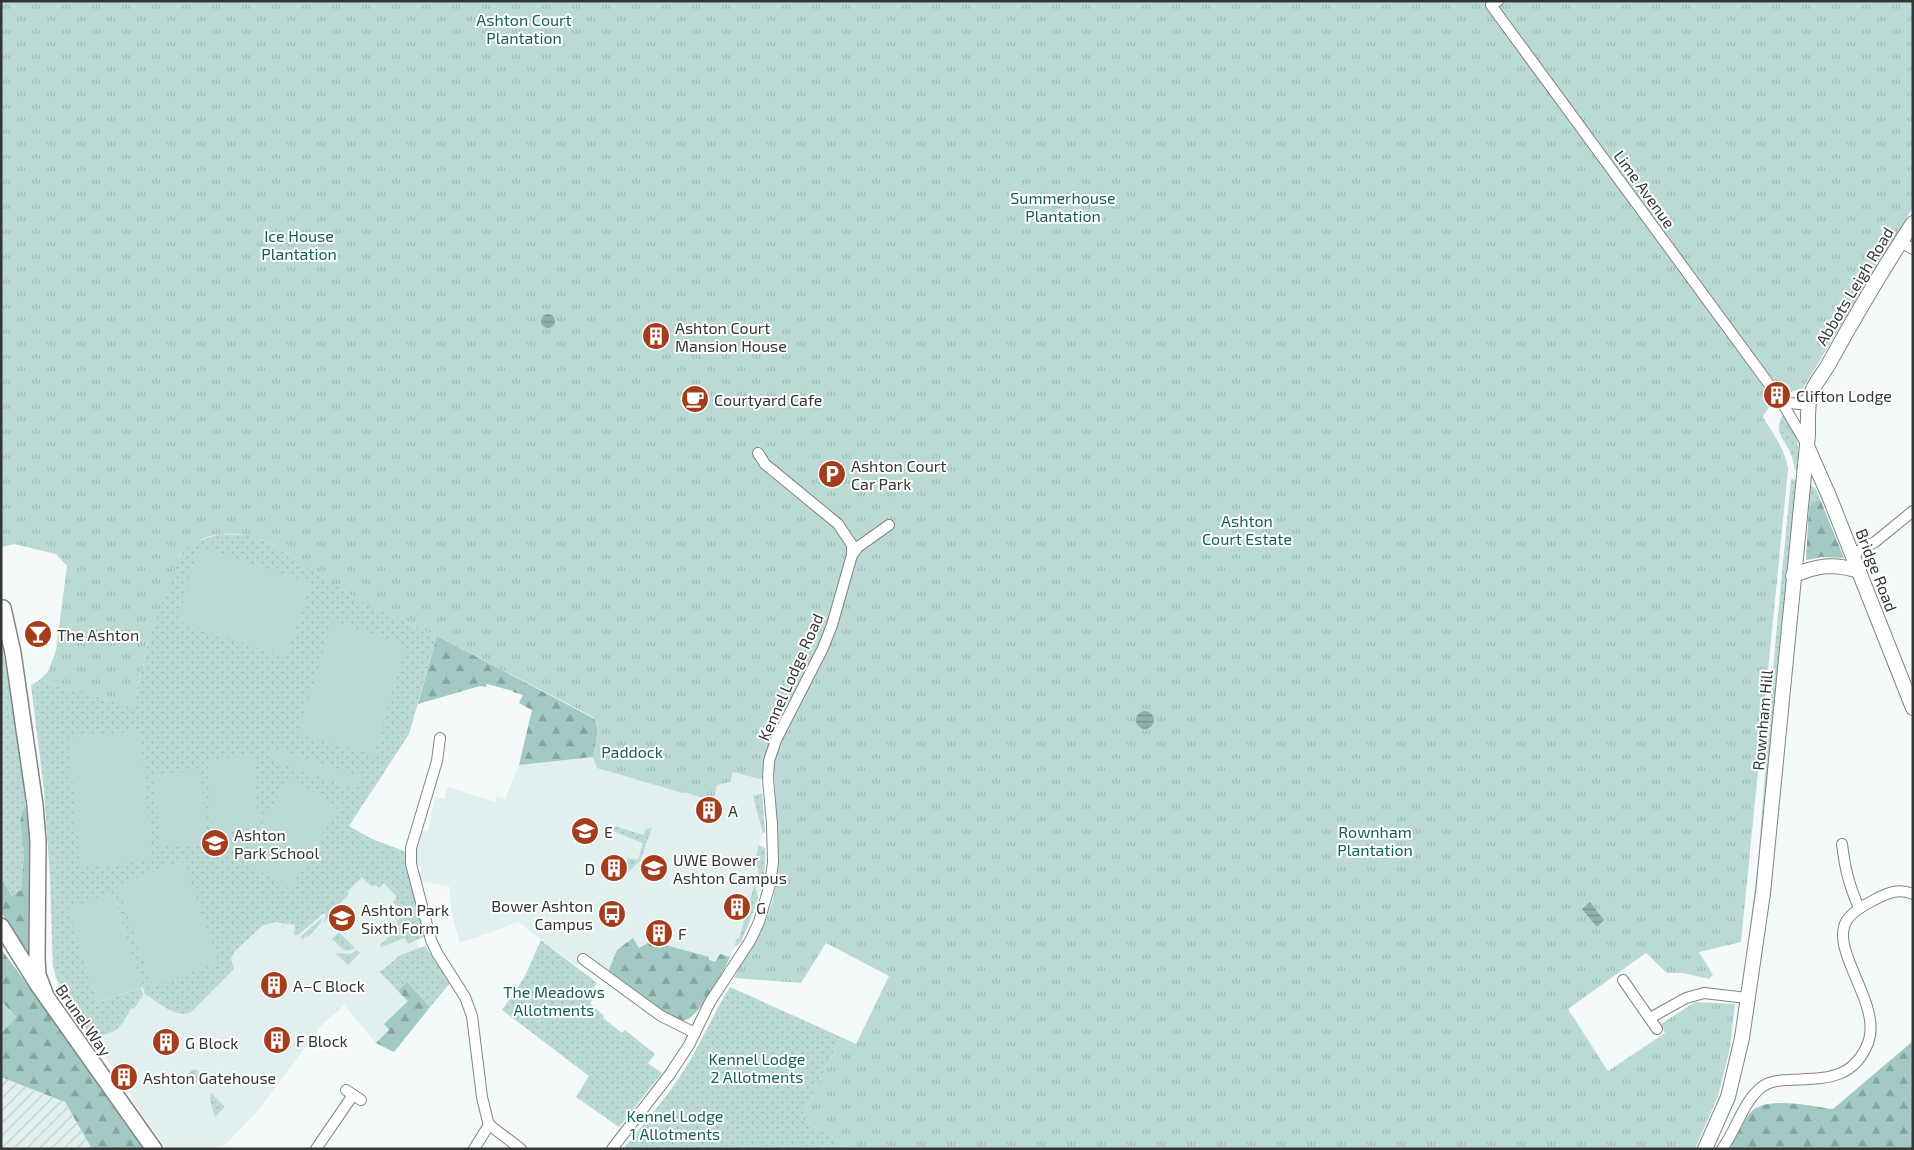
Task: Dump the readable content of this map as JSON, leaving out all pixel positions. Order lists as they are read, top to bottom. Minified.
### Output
{"streets":{"highway":["Brunel Way"],"main road":["Abbots Leigh Road","Bridge Road","Rownham Hill"],"street":["Lime Avenue","Kennel Lodge Road"]},"crossings":[["Lime Avenue","Abbots Leigh Road"],["Lime Avenue","Bridge Road"],["Lime Avenue","Rownham Hill"],["Abbots Leigh Road","Bridge Road"],["Abbots Leigh Road","Rownham Hill"],["Bridge Road","Rownham Hill"]],"parks":["Ashton Court Plantation","Summerhouse Plantation","Ice House Plantation","Ashton Court Estate","Paddock","Rownham Plantation","The Meadows Allotments","Kennel Lodge 2 Allotments","Kennel Lodge 1 Allotments"],"places":{"building":["Ashton Court Mansion House","Clifton Lodge","A","D","G","F","A–C Block","F Block","G Block","Ashton Gatehouse"],"cafe":["Courtyard Cafe"],"parking":["Ashton Court Car Park"],"bar":["The Ashton"],"school or university":["E","Ashton Park School","UWE Bower Ashton Campus","Ashton Park Sixth Form"],"bus stop":["Bower Ashton Campus"]}}
